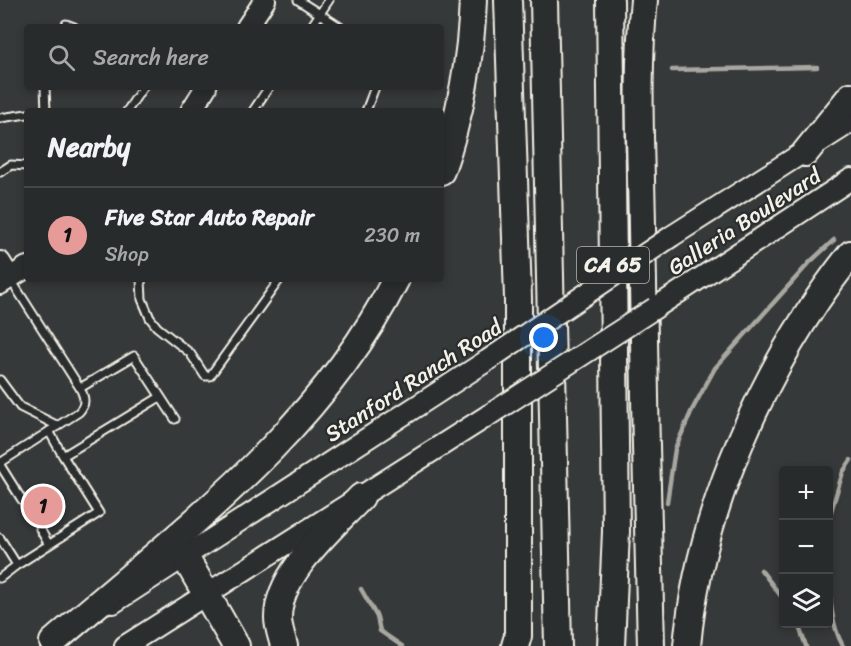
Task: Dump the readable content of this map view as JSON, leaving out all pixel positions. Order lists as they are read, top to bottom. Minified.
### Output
{"streets":{"highway":["CA 65"],"main road":["Galleria Boulevard","Stanford Ranch Road"]},"crossings":[["Galleria Boulevard","Stanford Ranch Road"]],"page":{"search":"Search here","heading":"Nearby","list":[{"mark":"1","name":"Five Star Auto Repair","note":"Shop","value":"230 m"}],"map_buttons":["+","−"],"pins":"1"}}
